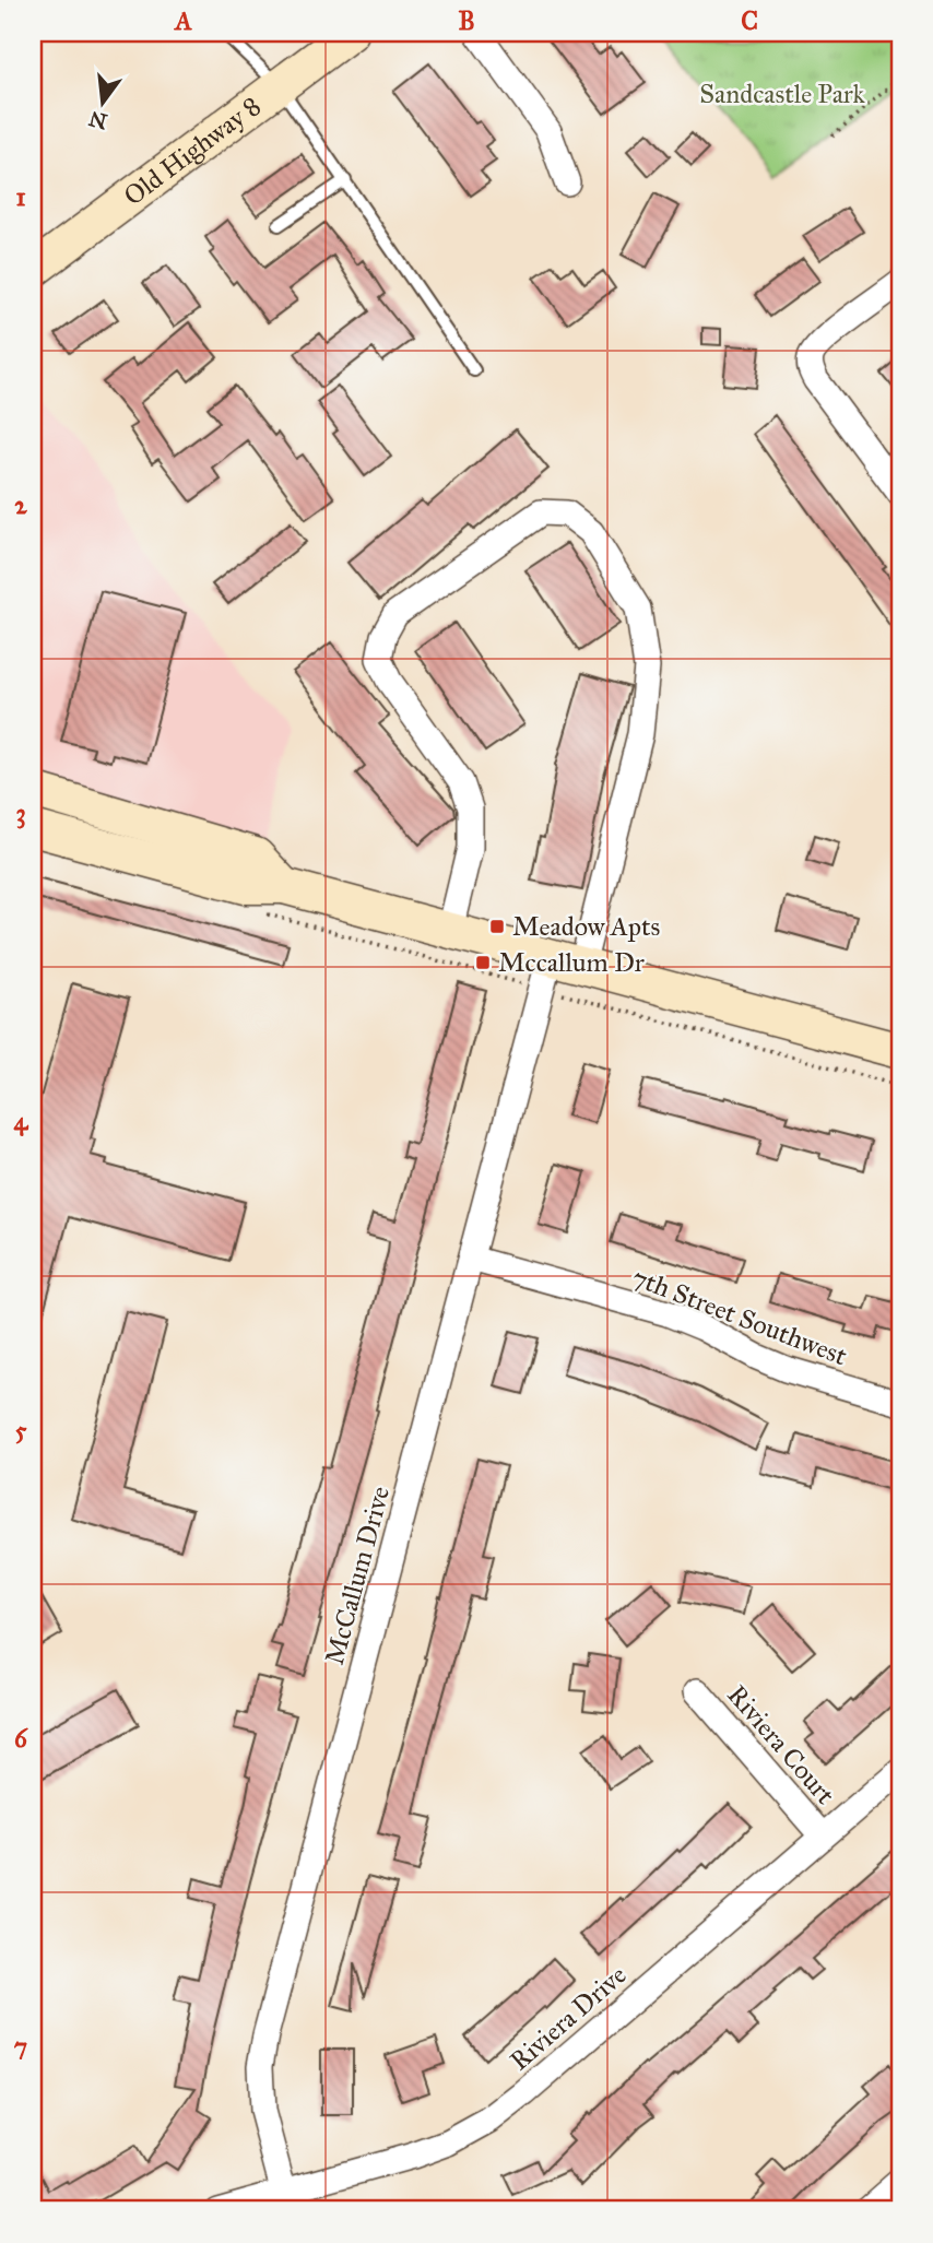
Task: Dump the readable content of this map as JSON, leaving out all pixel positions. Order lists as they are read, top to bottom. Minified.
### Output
{"streets":{"main road":["Old Highway 8"],"street":["7th Street Southwest","McCallum Drive","Riviera Court","Riviera Drive"]},"crossings":[["7th Street Southwest","McCallum Drive"],["McCallum Drive","Riviera Drive"],["Riviera Court","Riviera Drive"]],"parks":["Sandcastle Park"],"places":{"transit":["Meadow Apts","Mccallum Dr"]},"north":"bottom","grid":{"columns":["A","B","C"],"rows":["1","2","3","4","5","6","7"]}}
